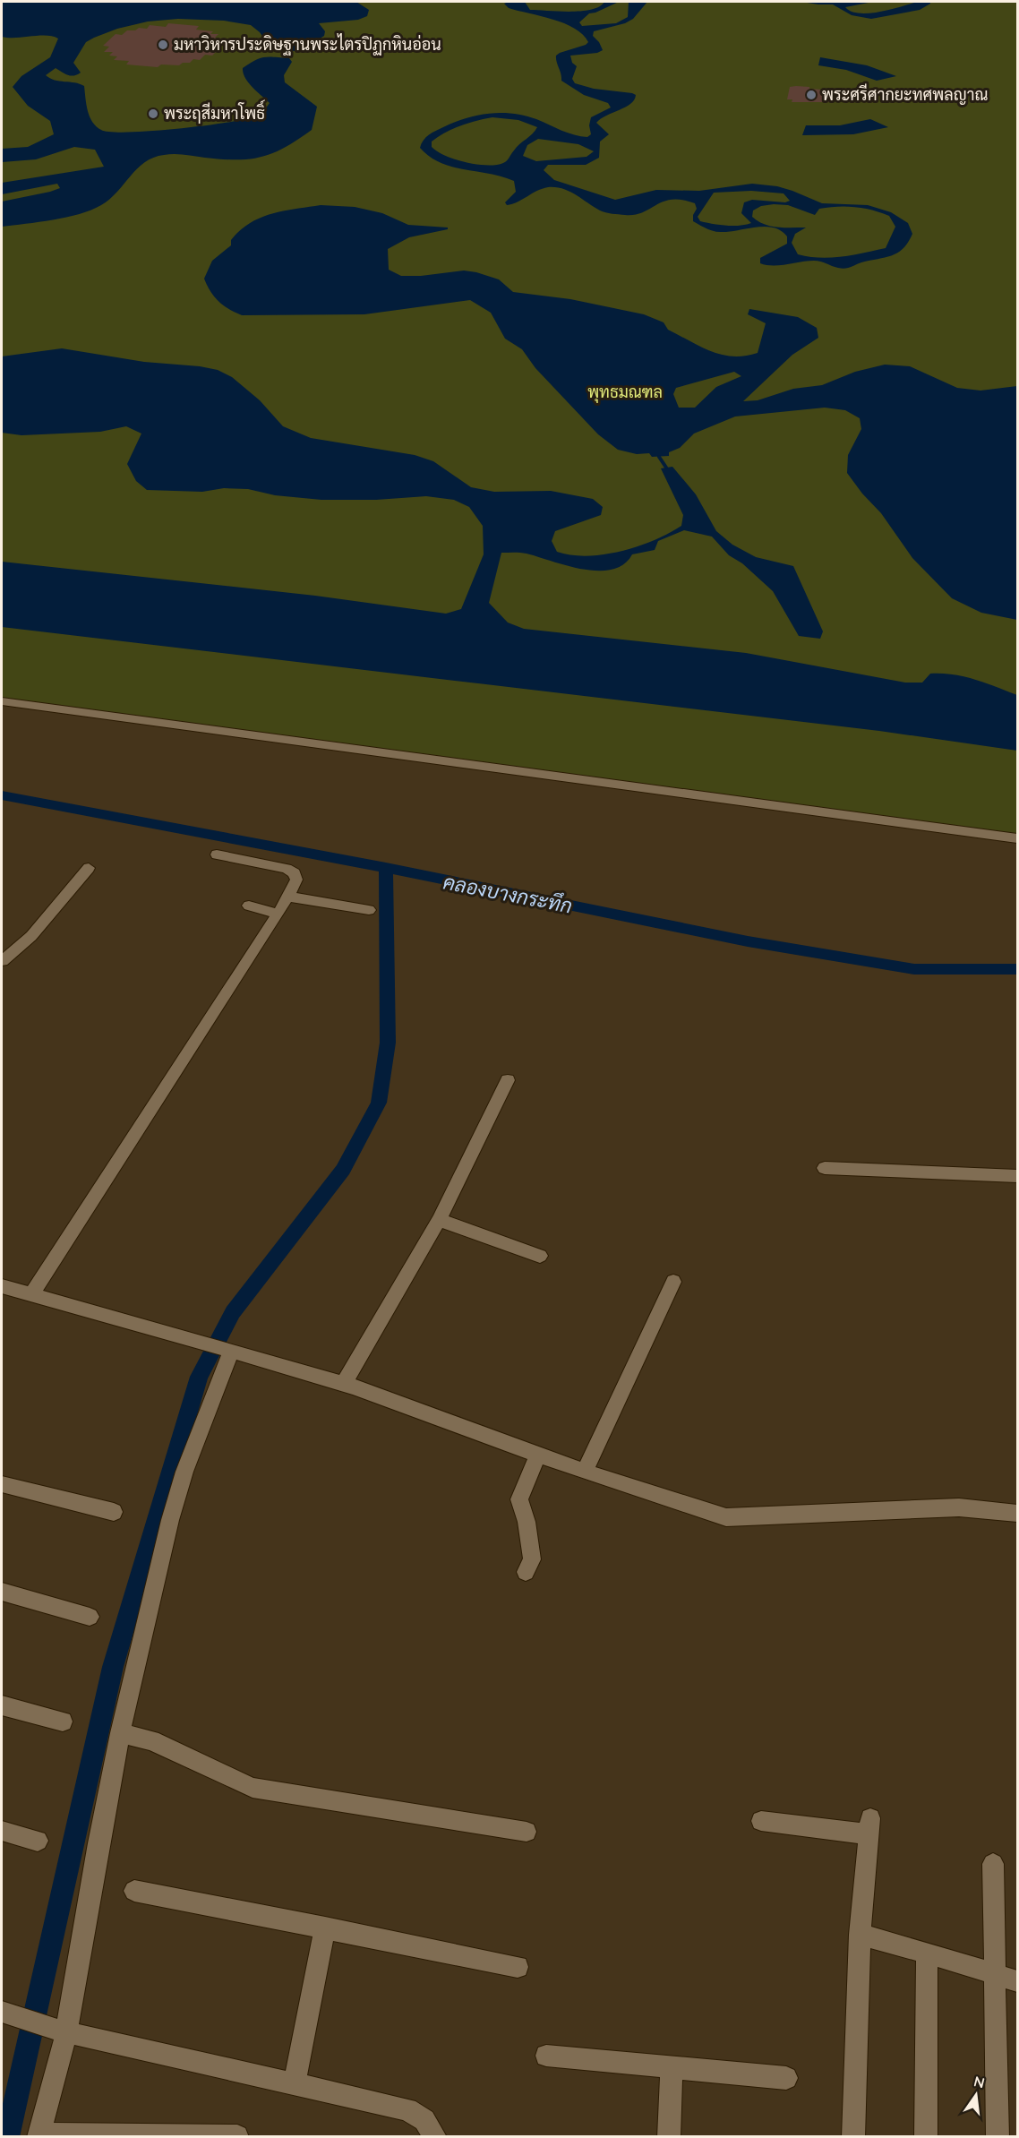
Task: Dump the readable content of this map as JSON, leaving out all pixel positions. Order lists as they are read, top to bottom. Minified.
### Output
{"water":["คลองบางกระทึก"],"parks":["พุทธมณฑล"],"places":["มหาวิหารประดิษฐานพระไตรปิฏกหินอ่อน","พระศรีศากยะทศพลญาณ","พระฤสีมหาโพธิ์"],"north":"top"}
